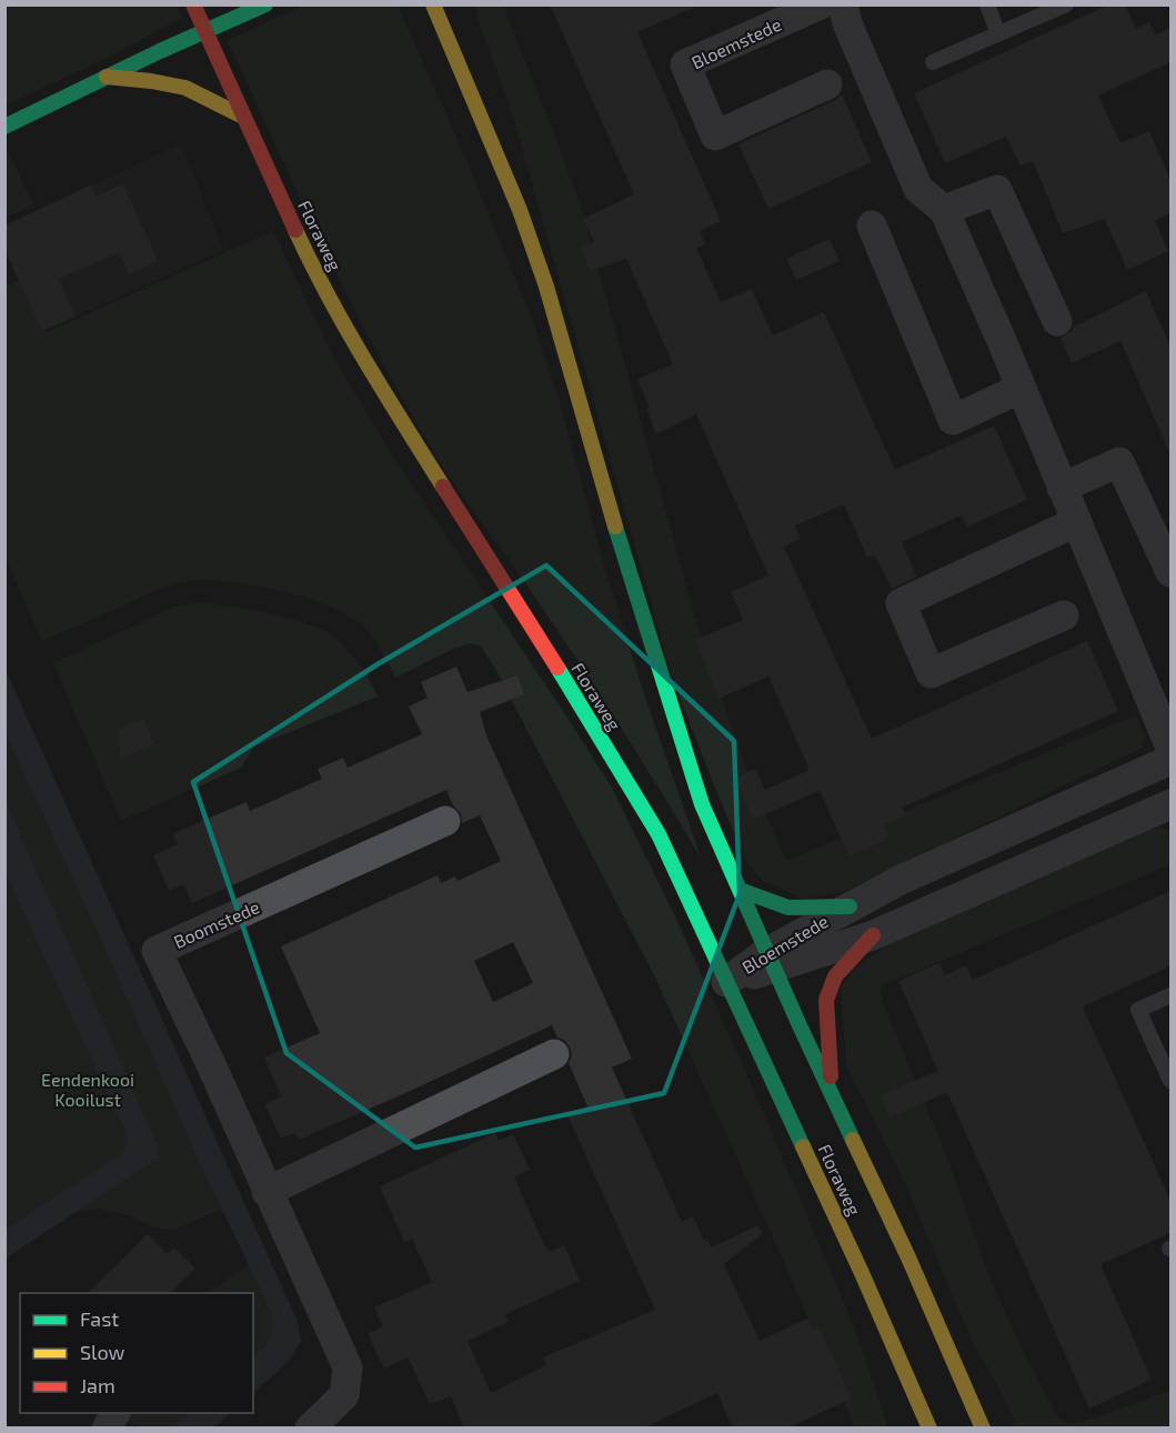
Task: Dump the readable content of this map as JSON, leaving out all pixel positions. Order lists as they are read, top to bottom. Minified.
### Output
{"streets":{"main road":["Floraweg"],"street":["Bloemstede","Boomstede"]},"crossings":[["Bloemstede","Floraweg"]],"parks":["Eendenkooi Kooilust"],"legend":["Fast","Slow","Jam"]}
